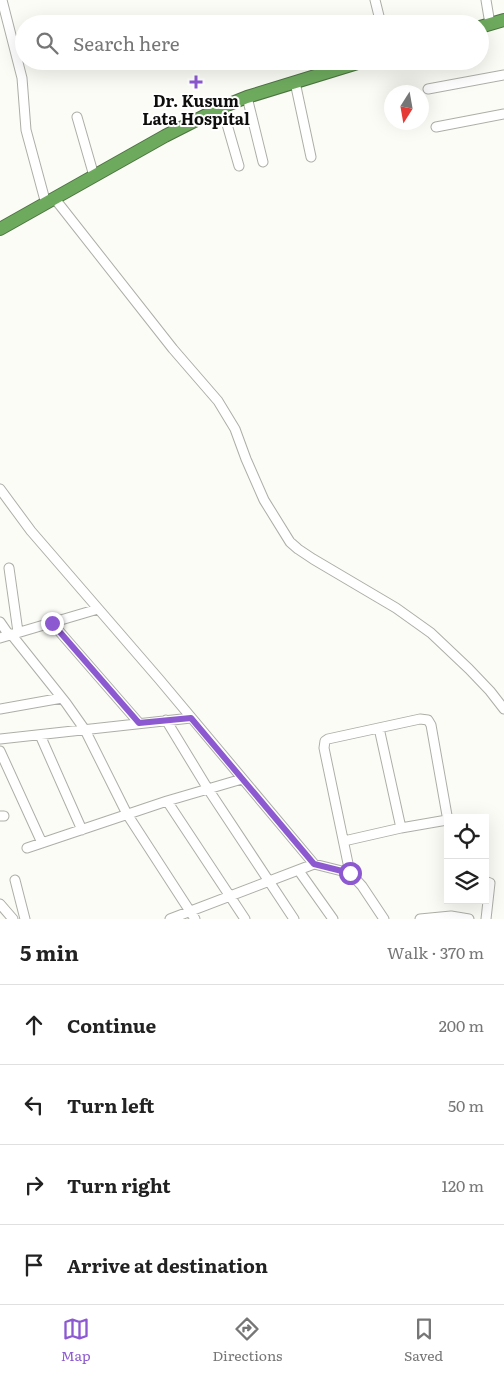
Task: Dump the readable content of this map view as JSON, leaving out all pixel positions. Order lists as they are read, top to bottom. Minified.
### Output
{"places":{"health":["Dr. Kusum Lata Hospital"]},"north":"bottom","page":{"search":"Search here","heading":["5 min","Walk · 370 m"],"list":[["Continue","200 m"],["Turn left","50 m"],["Turn right","120 m"],"Arrive at destination"],"nav":["Map","Directions","Saved"]}}
